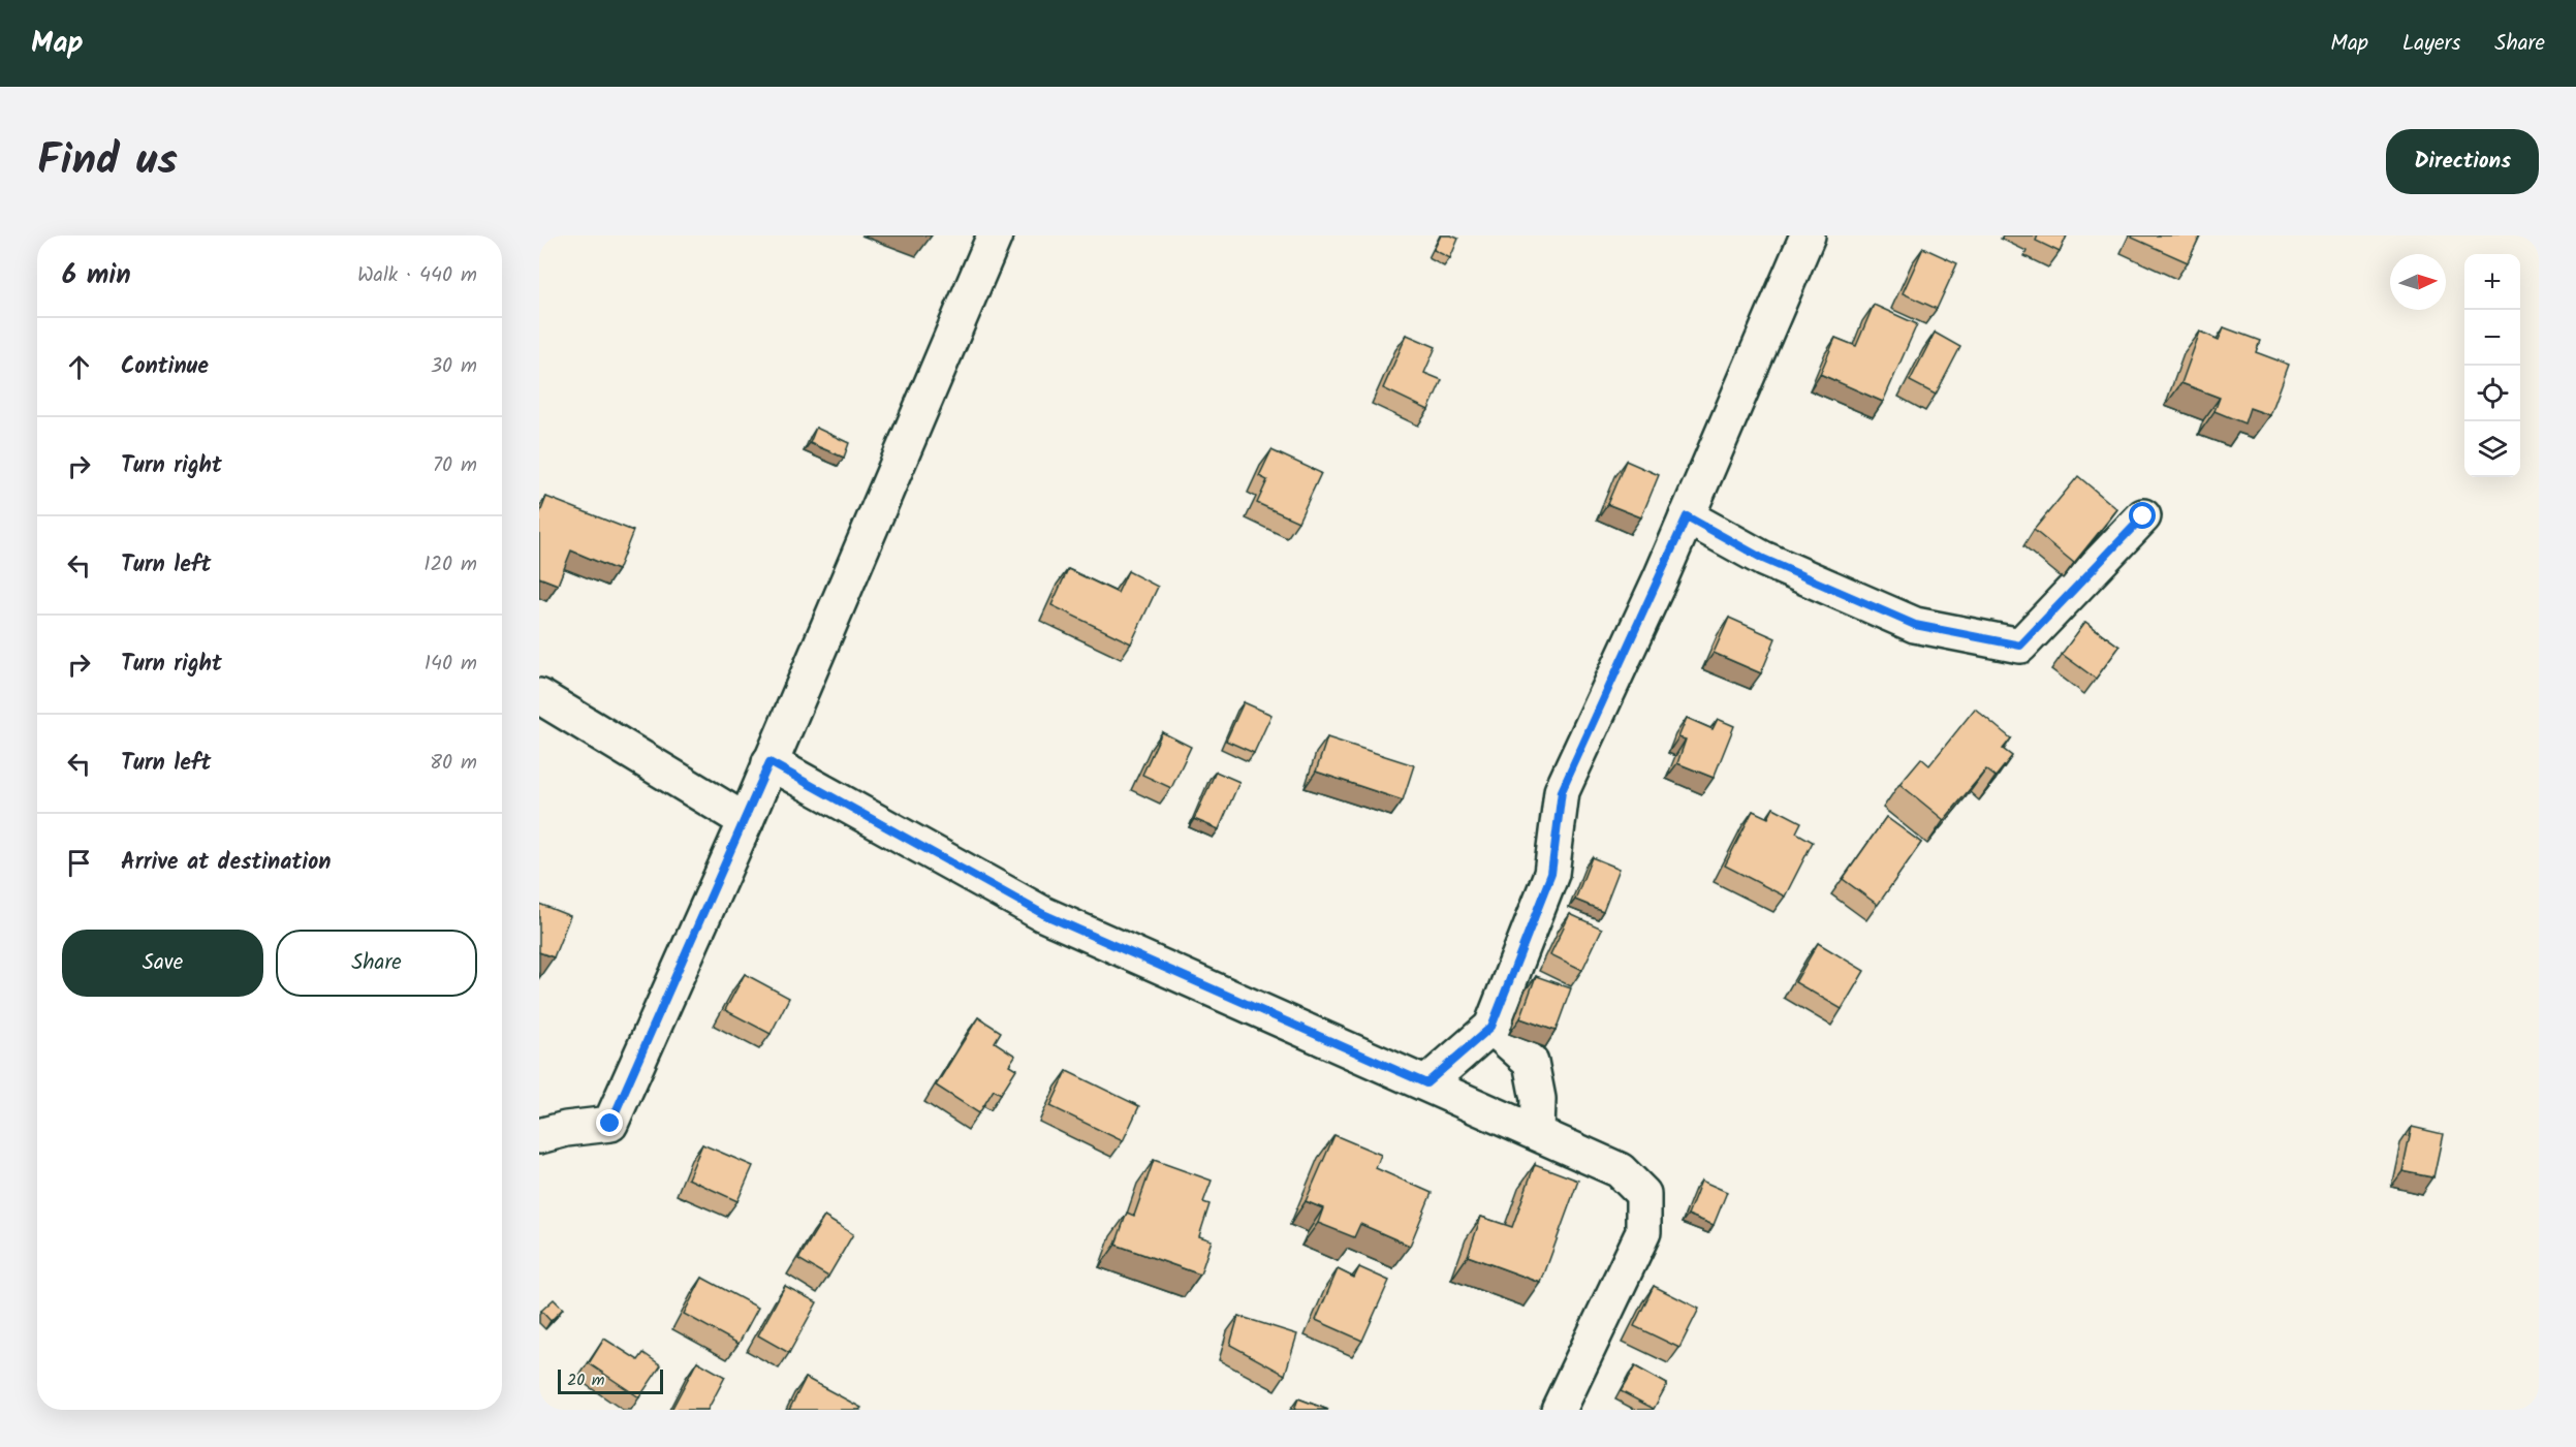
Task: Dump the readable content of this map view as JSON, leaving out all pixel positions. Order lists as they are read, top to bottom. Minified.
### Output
{"scale_bar":"20 m","north":"right","page":{"header":"Map","nav":["Map","Layers","Share"],"title":"Find us","buttons":["Directions",["Save","Share"]],"heading":["6 min","Walk · 440 m"],"map_buttons":["+","−"],"list":[["Continue","30 m"],["Turn right","70 m"],["Turn left","120 m"],["Turn right","140 m"],["Turn left","80 m"],"Arrive at destination"],"scale":"20 m"}}
